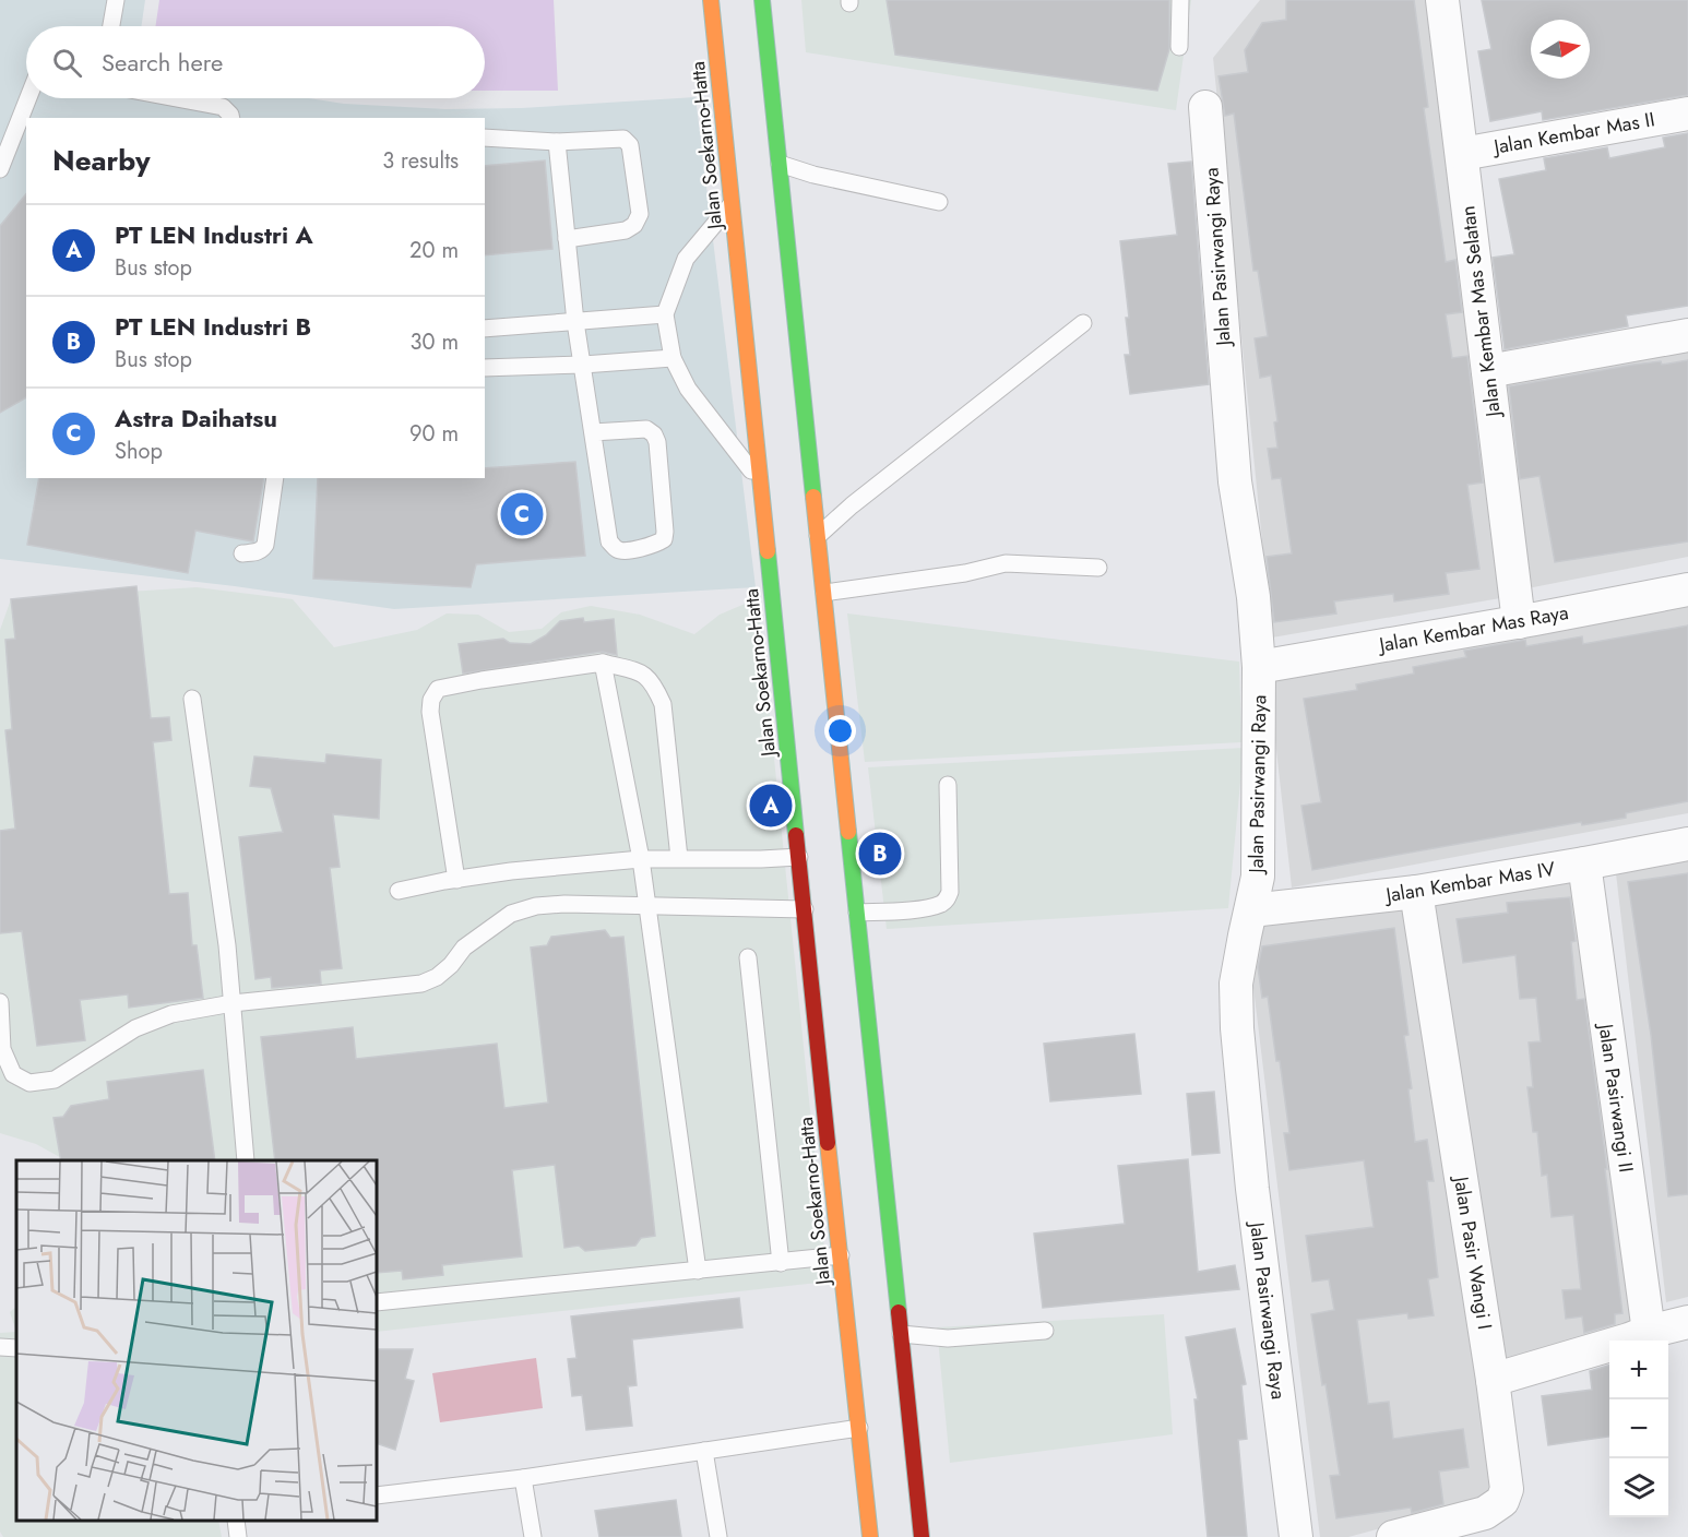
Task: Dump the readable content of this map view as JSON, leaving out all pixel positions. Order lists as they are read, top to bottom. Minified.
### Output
{"streets":{"highway":["Jalan Soekarno-Hatta"],"street":["Jalan Kembar Mas II","Jalan Pasirwangi Raya","Jalan Kembar Mas Selatan","Jalan Kembar Mas Raya","Jalan Kembar Mas IV","Jalan Pasirwangi II","Jalan Pasir Wangi I"]},"crossings":[["Jalan Kembar Mas II","Jalan Kembar Mas Selatan"],["Jalan Pasirwangi Raya","Jalan Kembar Mas Raya"],["Jalan Pasirwangi Raya","Jalan Kembar Mas IV"],["Jalan Kembar Mas Selatan","Jalan Kembar Mas Raya"],["Jalan Kembar Mas IV","Jalan Pasirwangi II"],["Jalan Kembar Mas IV","Jalan Pasir Wangi I"]],"north":"right","page":{"search":"Search here","heading":["Nearby","3 results"],"list":[{"mark":"A","name":"PT LEN Industri A","note":"Bus stop","value":"20 m"},{"mark":"B","name":"PT LEN Industri B","note":"Bus stop","value":"30 m"},{"mark":"C","name":"Astra Daihatsu","note":"Shop","value":"90 m"}],"pins":["C","A","B"],"map_buttons":["+","−"]}}
